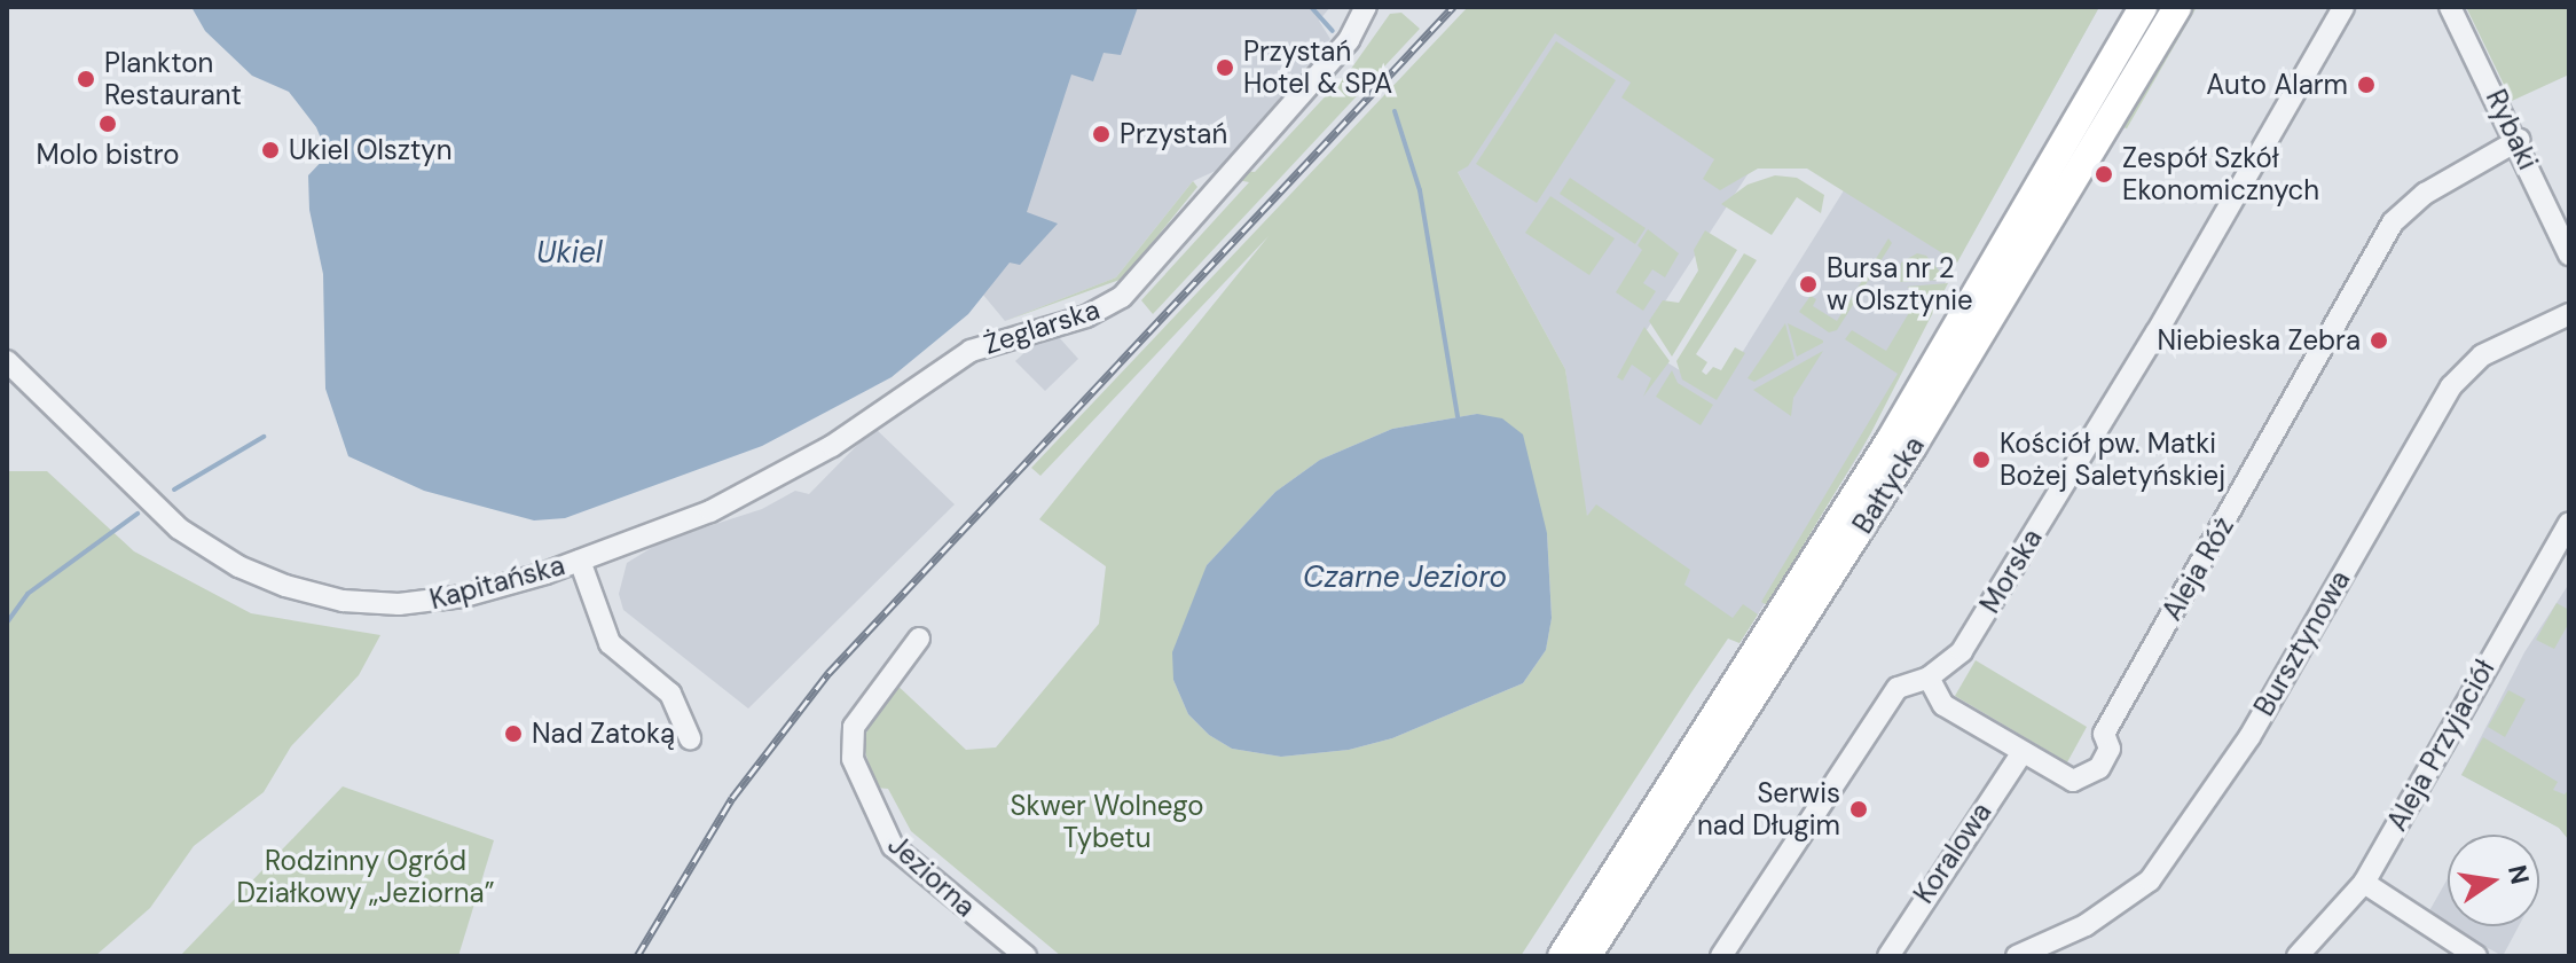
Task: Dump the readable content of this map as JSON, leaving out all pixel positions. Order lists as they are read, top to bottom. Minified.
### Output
{"streets":{"main road":["Bałtycka"],"street":["Rybaki","Żeglarska","Aleja Róż","Morska","Kapitańska","Bursztynowa","Aleja Przyjaciół","Koralowa","Jeziorna"]},"crossings":[["Rybaki","Aleja Róż"],["Żeglarska","Kapitańska"],["Aleja Róż","Morska"],["Aleja Róż","Koralowa"]],"water":["Ukiel","Czarne Jezioro"],"parks":["Skwer Wolnego Tybetu","Rodzinny Ogród Działkowy „Jeziorna”"],"places":["Przystań Hotel & SPA","Plankton Restaurant","Auto Alarm","Molo bistro","Przystań","Ukiel Olsztyn","Zespół Szkół Ekonomicznych","Bursa nr 2 w Olsztynie","Niebieska Zebra","Kościół pw. Matki Bożej Saletyńskiej","Nad Zatoką","Serwis nad Długim"],"north":"right"}
